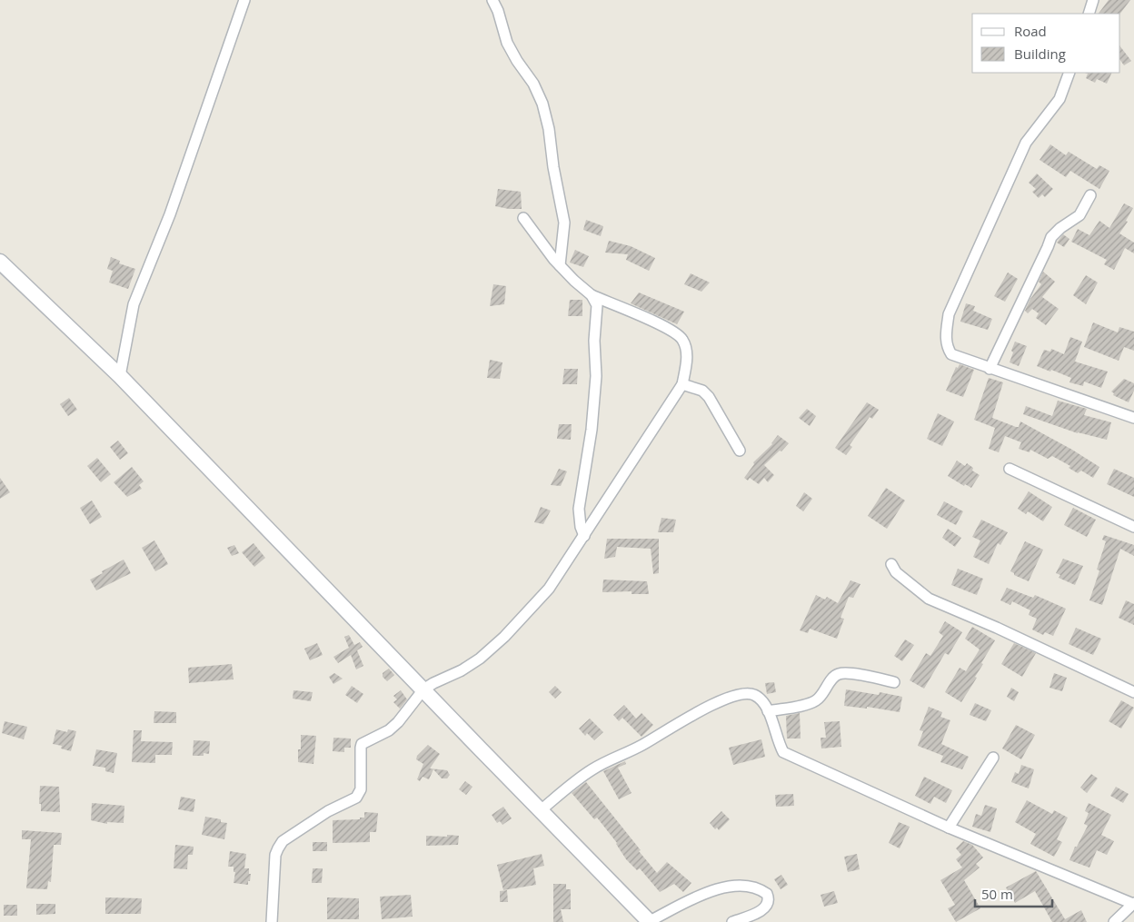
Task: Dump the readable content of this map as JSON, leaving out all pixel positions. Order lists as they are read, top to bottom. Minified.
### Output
{"legend":["Road","Building"],"scale_bar":"50 m"}
